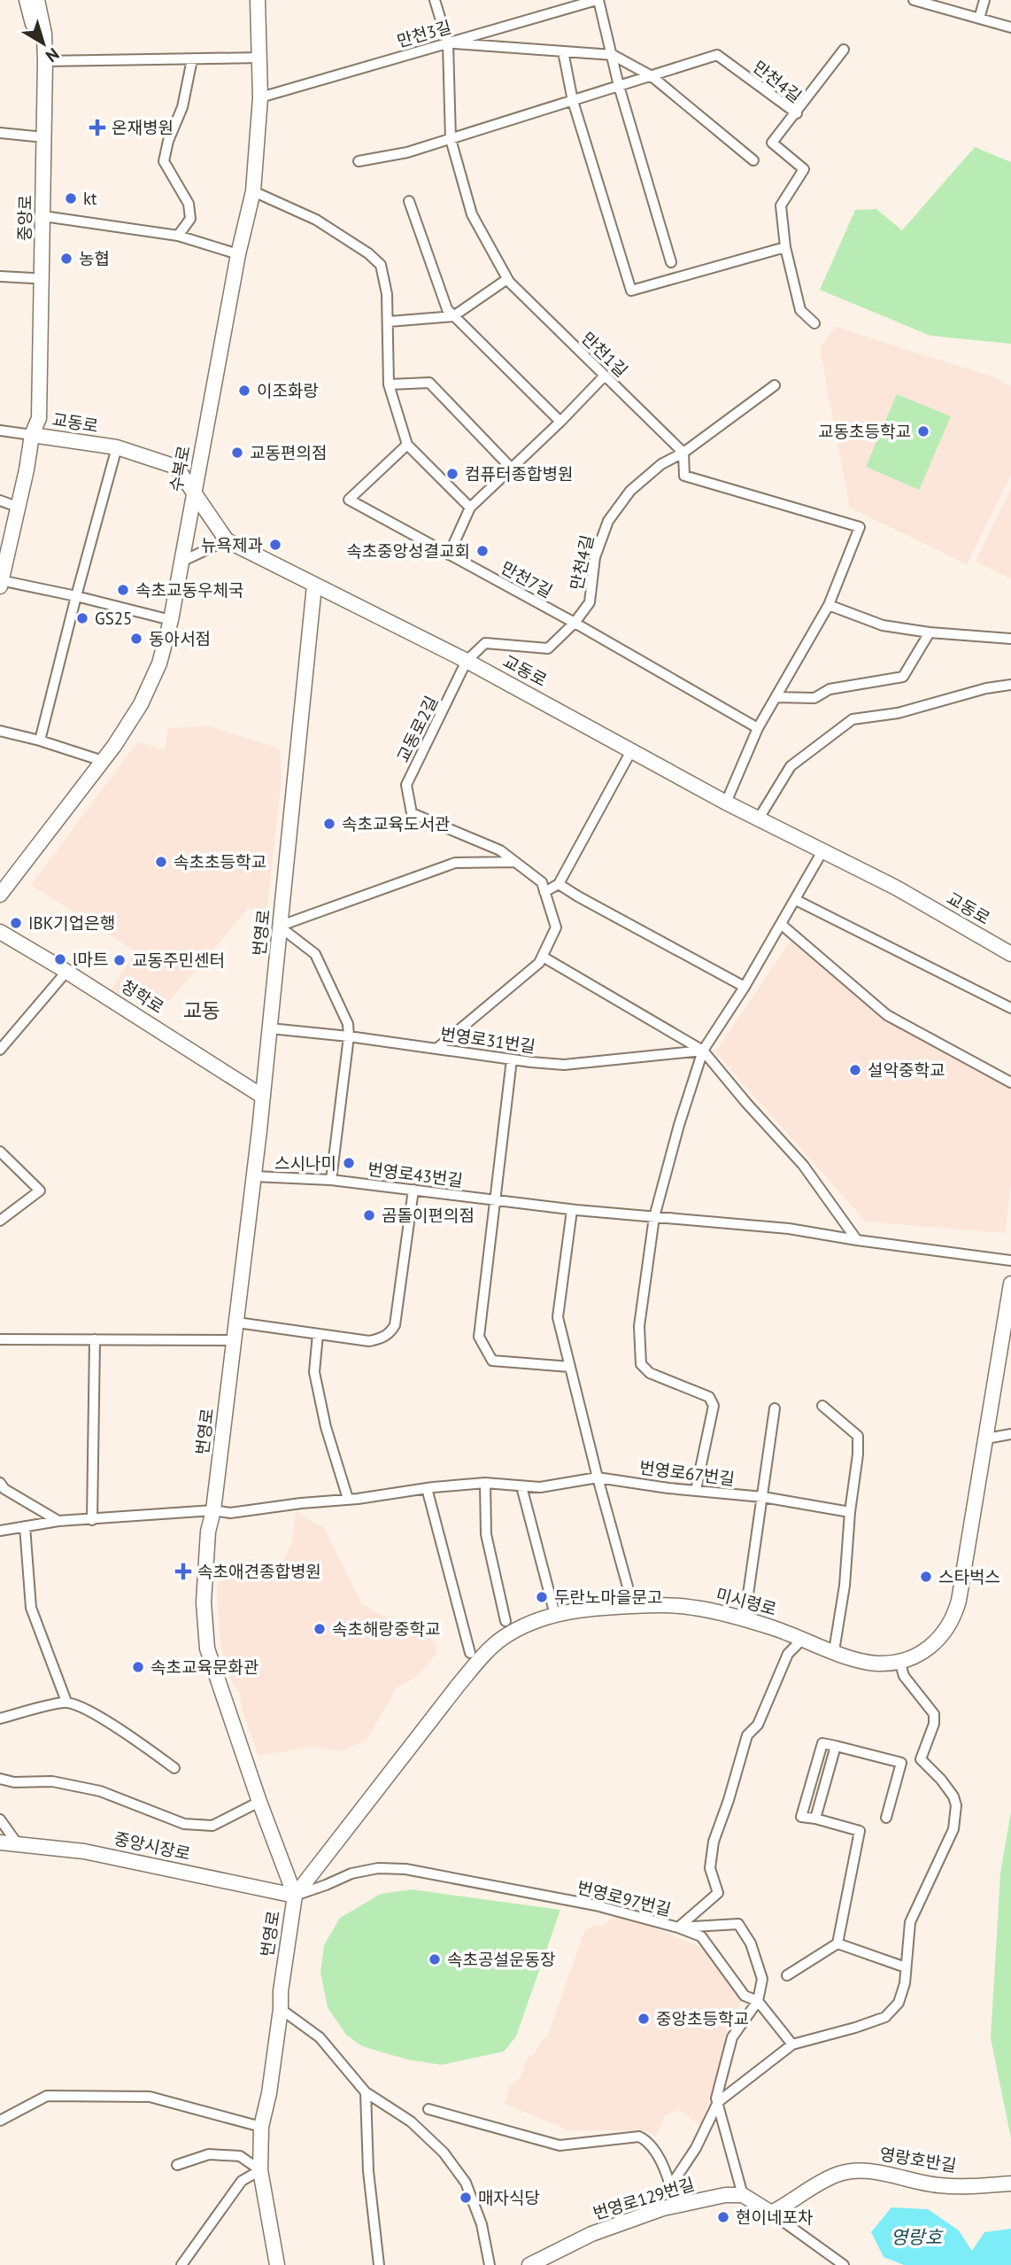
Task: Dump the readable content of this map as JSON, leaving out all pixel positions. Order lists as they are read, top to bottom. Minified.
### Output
{"streets":{"street":["만천3길","만천4길","중앙로","만천1길","교동로","수복로","만천7길","교동로2길","번영로","청학로","번영로31번길","번영로43번길","번영로67번길","미시령로","중앙시장로","번영로97번길","영랑호반길","번영로129번길"]},"crossings":[["만천3길","만천1길"],["만천3길","수복로"],["만천4길","만천1길"],["만천4길","교동로"],["만천4길","만천7길"],["만천4길","교동로2길"],["중앙로","교동로"],["만천1길","교동로"],["만천1길","만천7길"],["교동로","수복로"],["교동로","교동로2길"],["교동로","번영로"],["번영로","청학로"],["번영로","번영로31번길"],["번영로","번영로43번길"],["번영로","번영로67번길"],["번영로","미시령로"],["번영로","중앙시장로"],["번영로","번영로97번길"],["미시령로","중앙시장로"],["미시령로","번영로97번길"],["중앙시장로","번영로97번길"]],"districts":["교동"],"water":["영랑호"],"places":{"health":["온재병원","속초애견종합병원"],"other":["kt","농협","이조화랑","교동초등학교","교동편의점","컴퓨터종합병원","뉴욕제과","속초중앙성결교회","속초교동우체국","GS25","동아서점","속초교육도서관","속초초등학교","IBK기업은행","l마트","교동주민센터","설악중학교","스시나미","곰돌이편의점","스타벅스","두란노마을문고","속초해랑중학교","속초교육문화관","속초공설운동장","중앙초등학교","매자식당","현이네포차"]},"north":"bottom right"}
